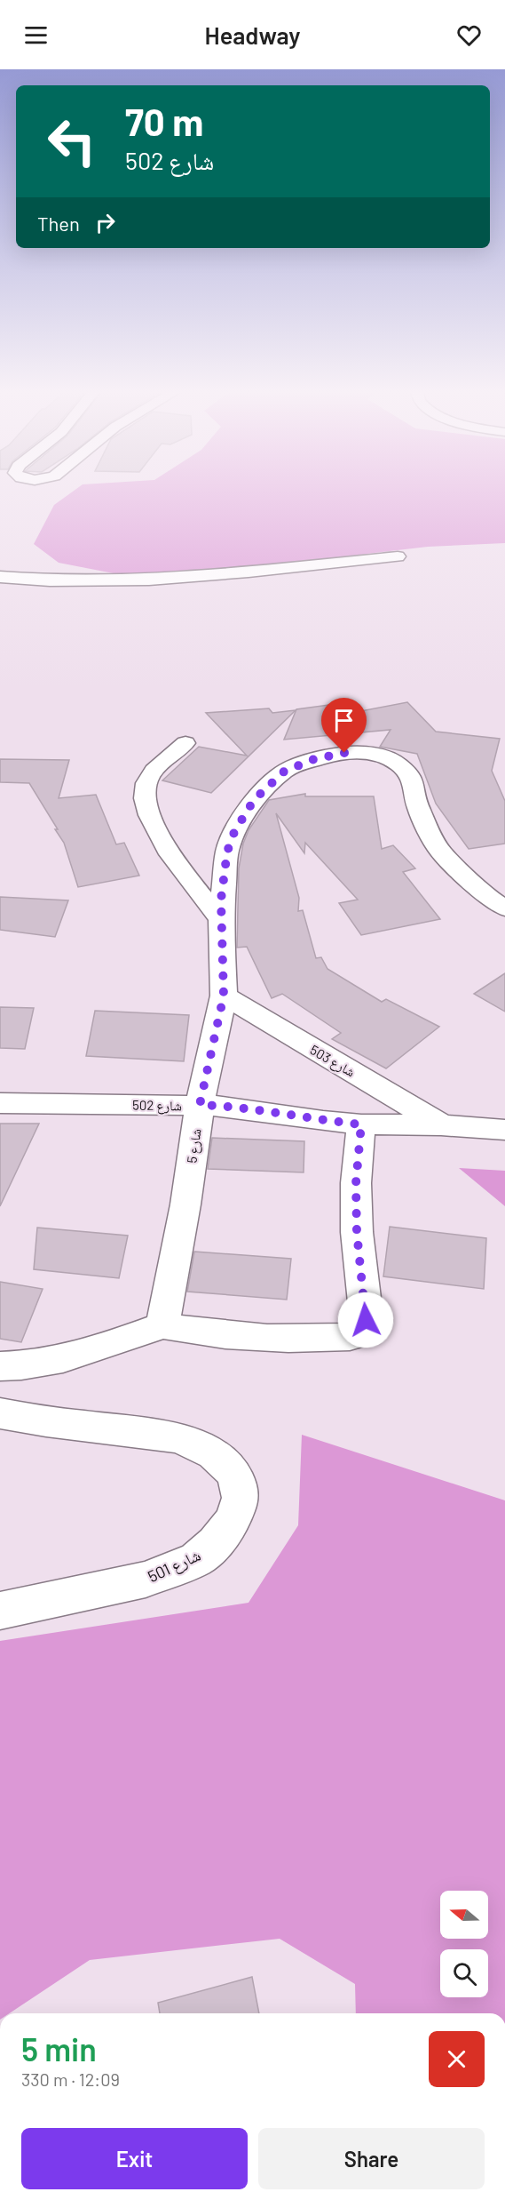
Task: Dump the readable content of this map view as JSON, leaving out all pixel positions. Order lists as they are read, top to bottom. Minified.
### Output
{"streets":{"street":["شارع 503","شارع 502","شارع 5","شارع 501"]},"crossings":[["شارع 503","شارع 502"],["شارع 503","شارع 5"],["شارع 502","شارع 5"]],"north":"left","page":{"header":"Headway","turn":["70 m","شارع 502"],"then":"Then","heading":["5 min","330 m · 12:09"],"buttons":["Exit","Share"]}}
